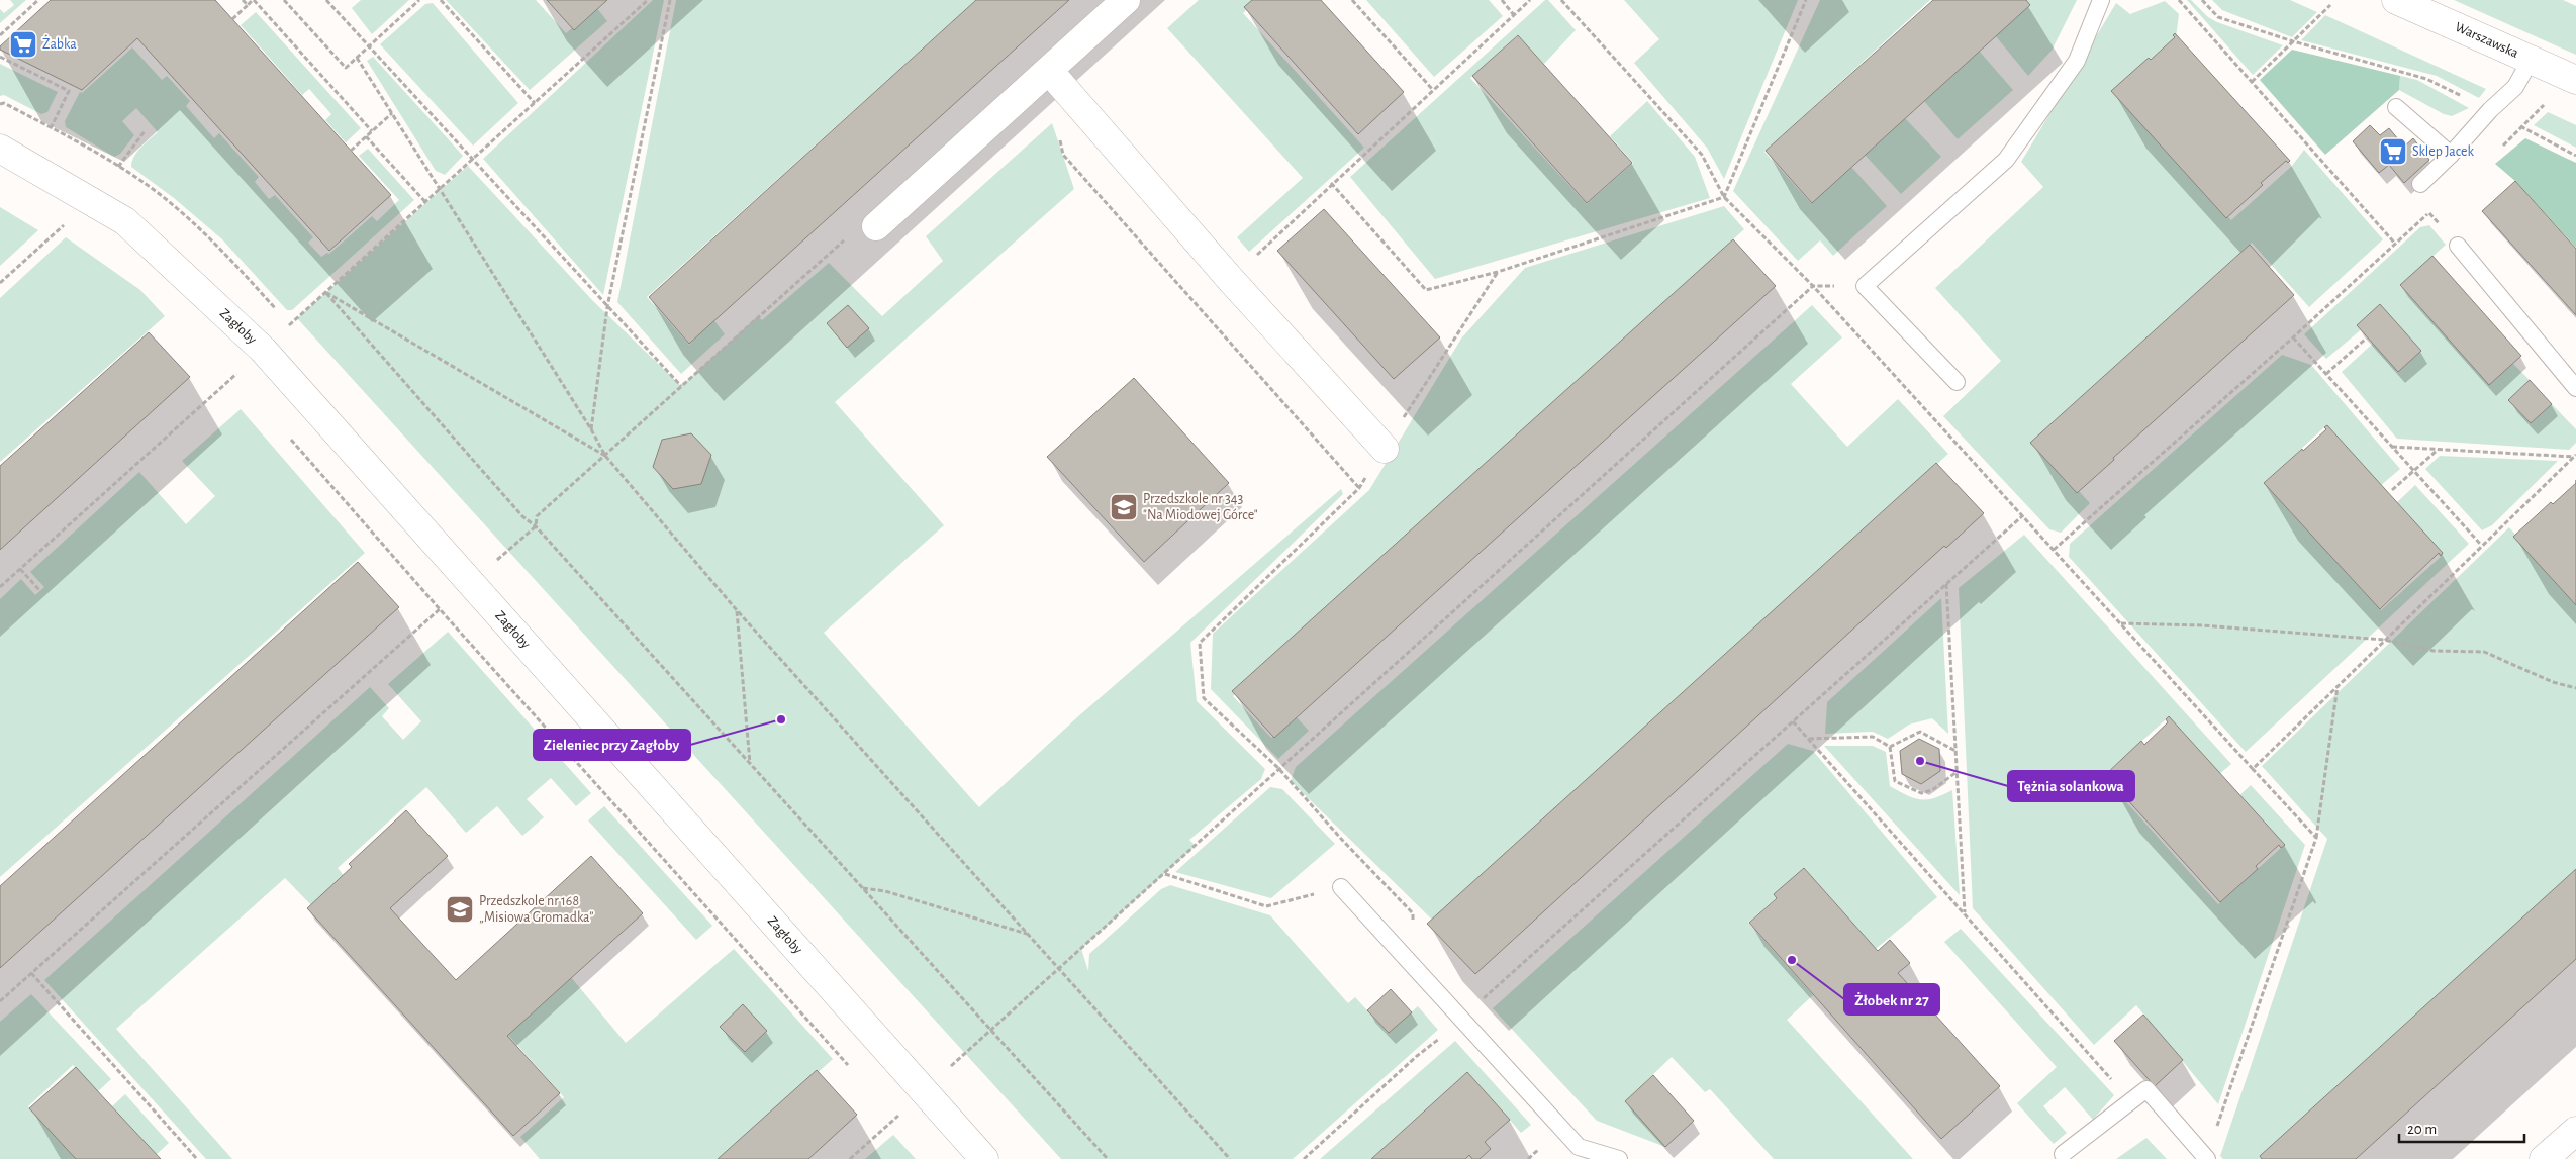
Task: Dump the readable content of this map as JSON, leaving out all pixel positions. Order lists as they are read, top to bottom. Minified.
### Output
{"streets":{"street":["Warszawska","Zagłoby"]},"places":{"supermarket":["Żabka","Sklep Jacek"],"school or university":["Przedszkole nr 343 \"Na Miodowej Górce\"","Przedszkole nr 168 „Misiowa Gromadka”"],"other":["Zieleniec przy Zagłoby","Tężnia solankowa","Żłobek nr 27"]},"scale_bar":"20 m"}
